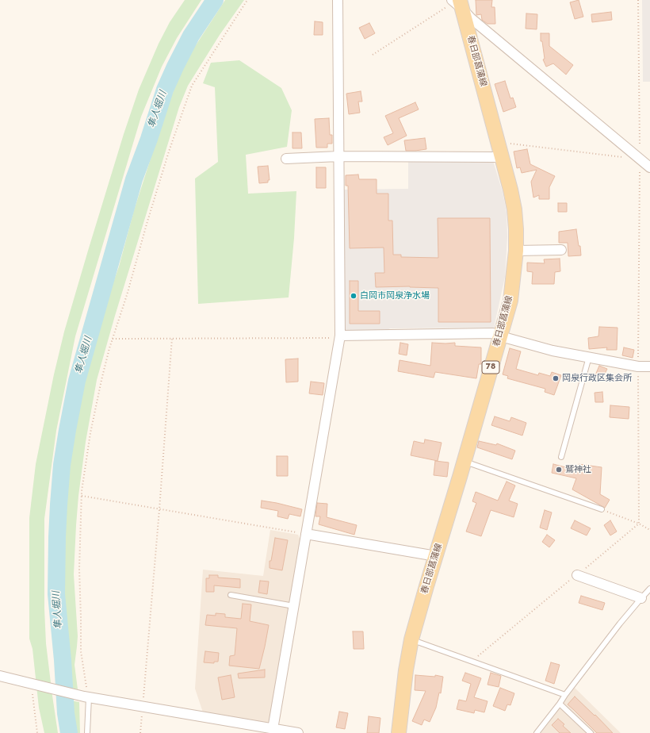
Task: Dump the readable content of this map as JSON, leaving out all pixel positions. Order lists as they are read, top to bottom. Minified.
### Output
{"streets":{"main road":["春日部菖蒲線","78"]},"water":["隼人堀川"],"places":["白岡市岡泉浄水場","岡泉行政区集会所","鷲神社"]}
